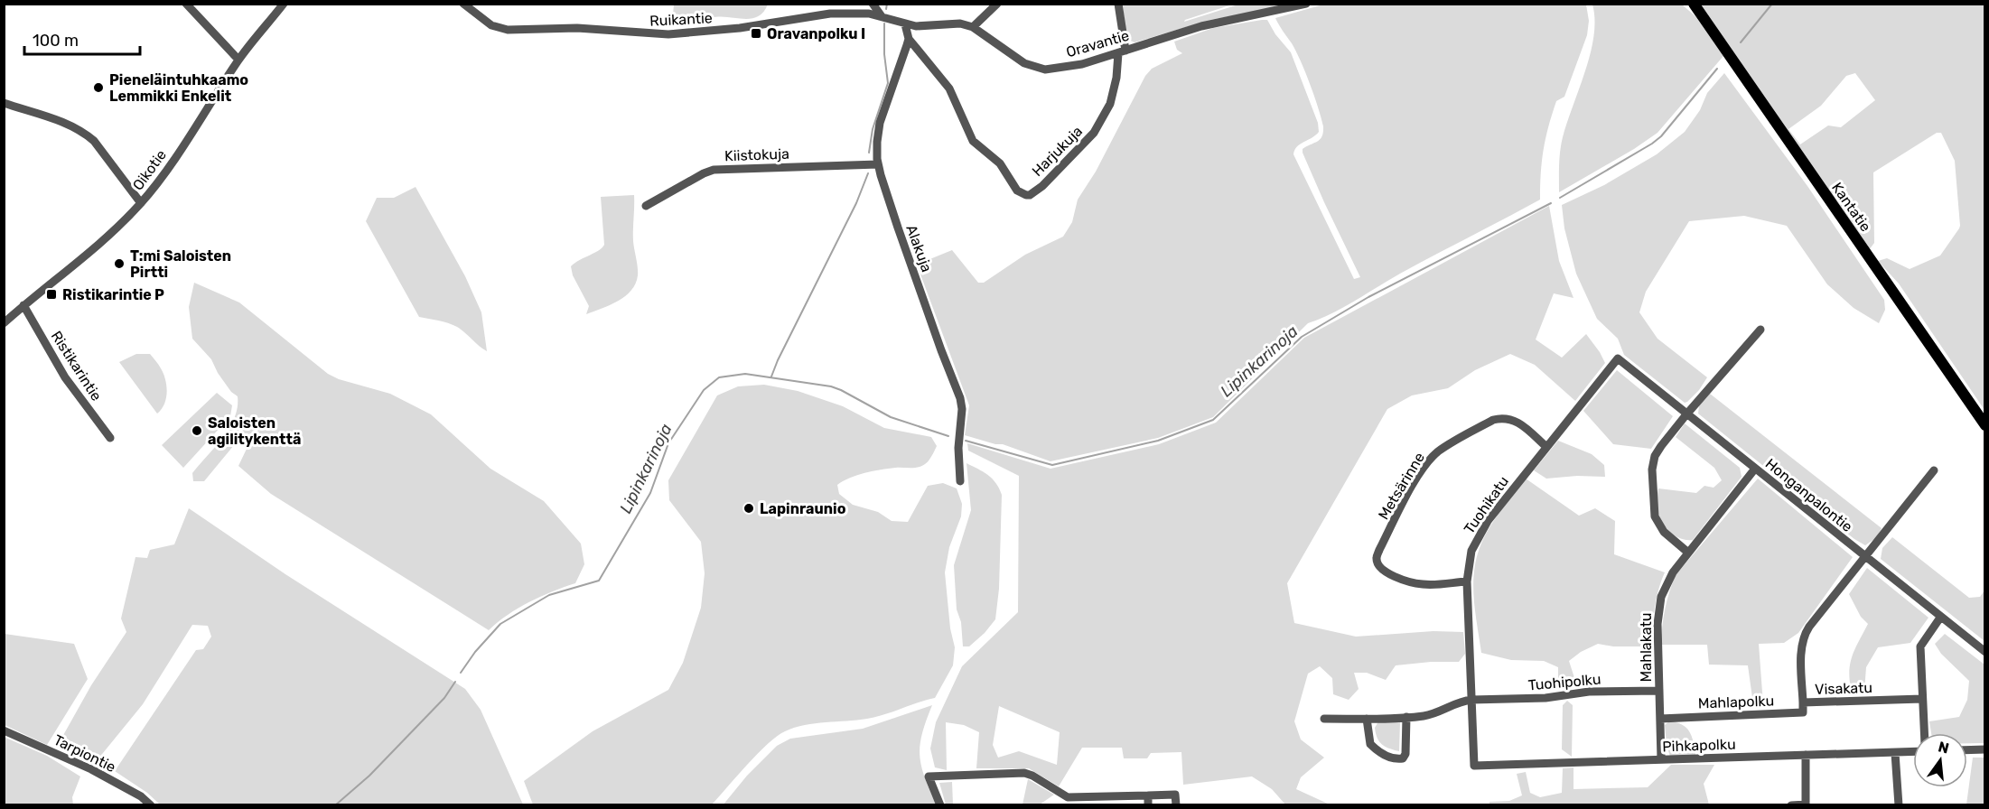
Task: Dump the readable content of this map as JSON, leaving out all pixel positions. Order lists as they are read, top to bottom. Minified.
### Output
{"streets":{"main road":["Kantatie"],"street":["Ruikantie","Oravantie","Harjukuja","Kiistokuja","Oikotie","Alakuja","Ristikarintie","Metsärinne","Honganpalontie","Tuohikatu","Mahlakatu","Tuohipolku","Visakatu","Mahlapolku","Pihkapolku","Tarpiontie"]},"crossings":[["Oravantie","Harjukuja"],["Harjukuja","Alakuja"],["Kiistokuja","Alakuja"],["Oikotie","Ristikarintie"],["Metsärinne","Tuohikatu"],["Honganpalontie","Tuohikatu"],["Honganpalontie","Mahlakatu"],["Honganpalontie","Visakatu"],["Tuohikatu","Tuohipolku"],["Tuohikatu","Pihkapolku"],["Mahlakatu","Tuohipolku"],["Mahlakatu","Mahlapolku"],["Mahlakatu","Pihkapolku"],["Visakatu","Mahlapolku"]],"water":["Lipinkarinoja"],"places":{"transit":["Oravanpolku I","Ristikarintie P"],"other":["Pieneläintuhkaamo Lemmikki Enkelit","T:mi Saloisten Pirtti","Saloisten agilitykenttä","Lapinraunio"]},"scale_bar":"100 m","north":"top"}
